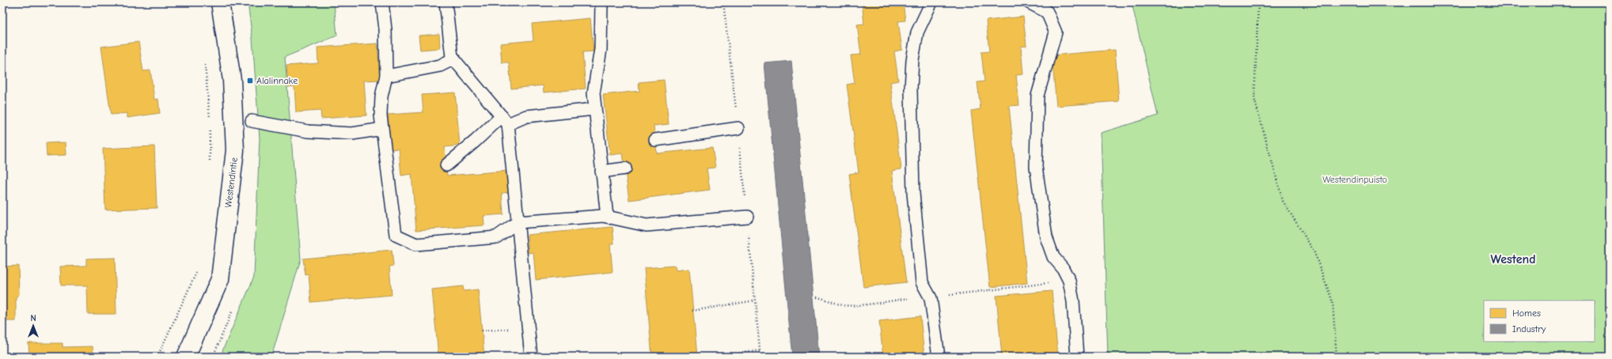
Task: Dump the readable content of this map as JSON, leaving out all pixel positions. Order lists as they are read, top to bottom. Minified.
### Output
{"streets":{"main road":["Westendintie"]},"districts":["Westend"],"parks":["Westendinpuisto"],"places":{"transit":["Alalinnake"]},"legend":["Homes","Industry"],"north":"top"}
